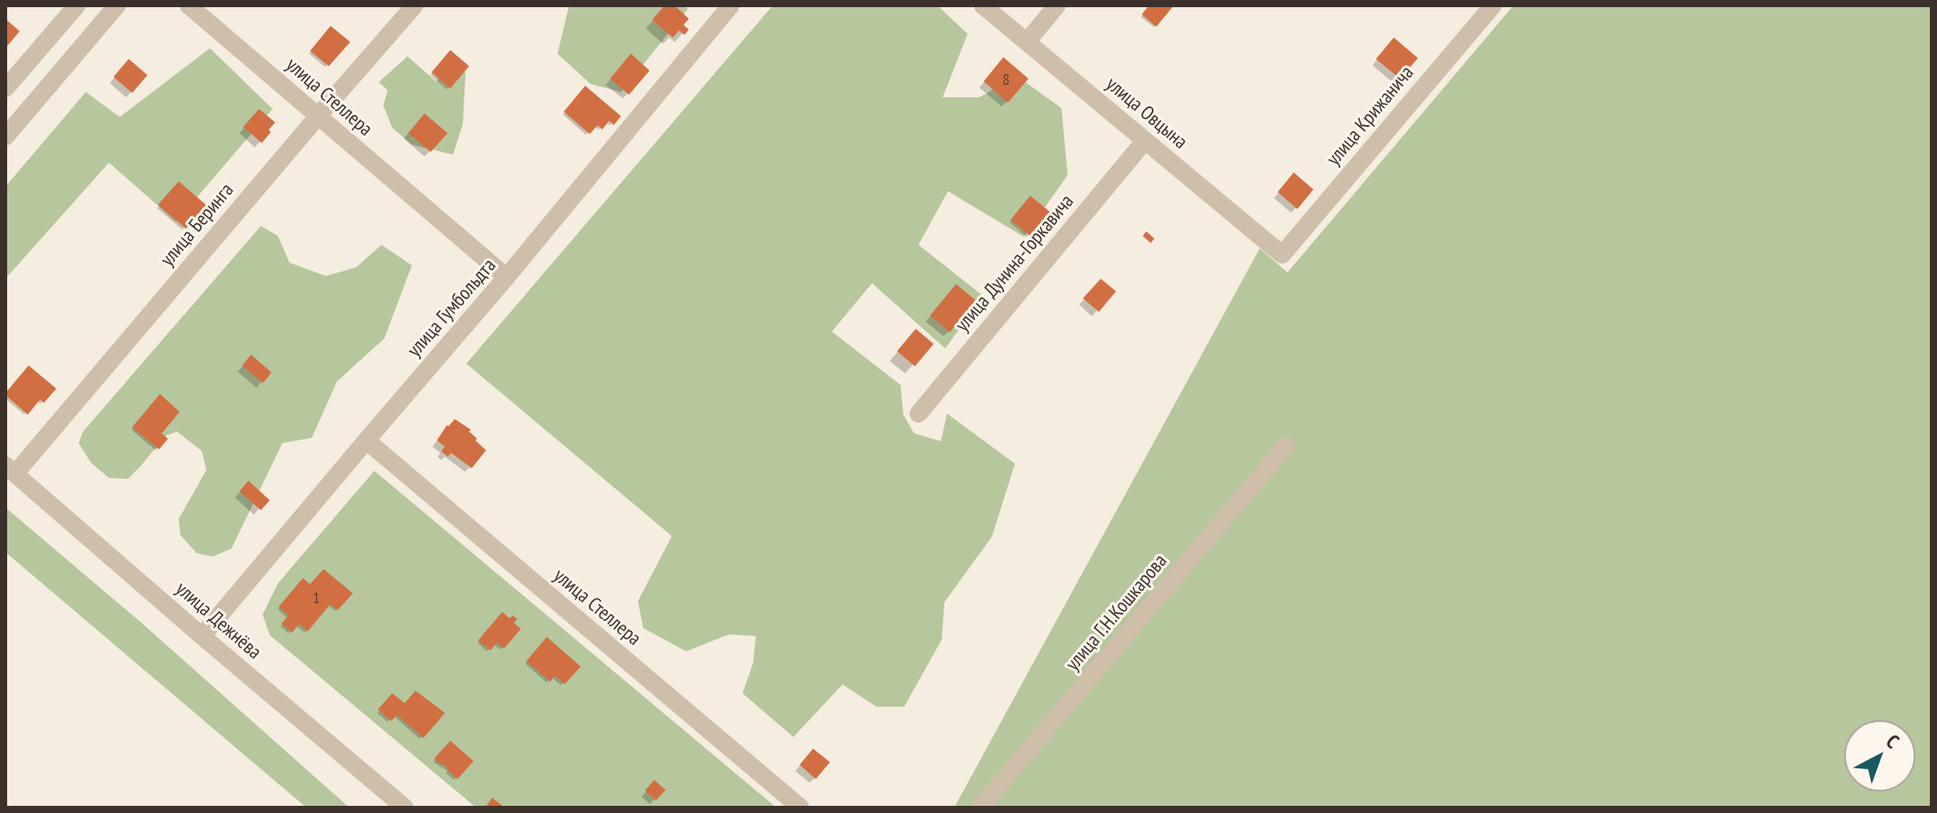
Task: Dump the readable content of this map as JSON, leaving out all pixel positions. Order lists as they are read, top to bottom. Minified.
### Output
{"streets":{"street":["улица Стеллера","улица Овцына","улица Крижанича","улица Беринга","улица Дунина-Горкавича","улица Гумбольдта","улица Г.Н.Кошкарова","улица Дежнёва"]},"crossings":[["улица Стеллера","улица Беринга"],["улица Стеллера","улица Гумбольдта"],["улица Овцына","улица Крижанича"],["улица Овцына","улица Дунина-Горкавича"],["улица Беринга","улица Дежнёва"],["улица Гумбольдта","улица Дежнёва"]],"house_numbers":["8","1"],"north":"top right"}
